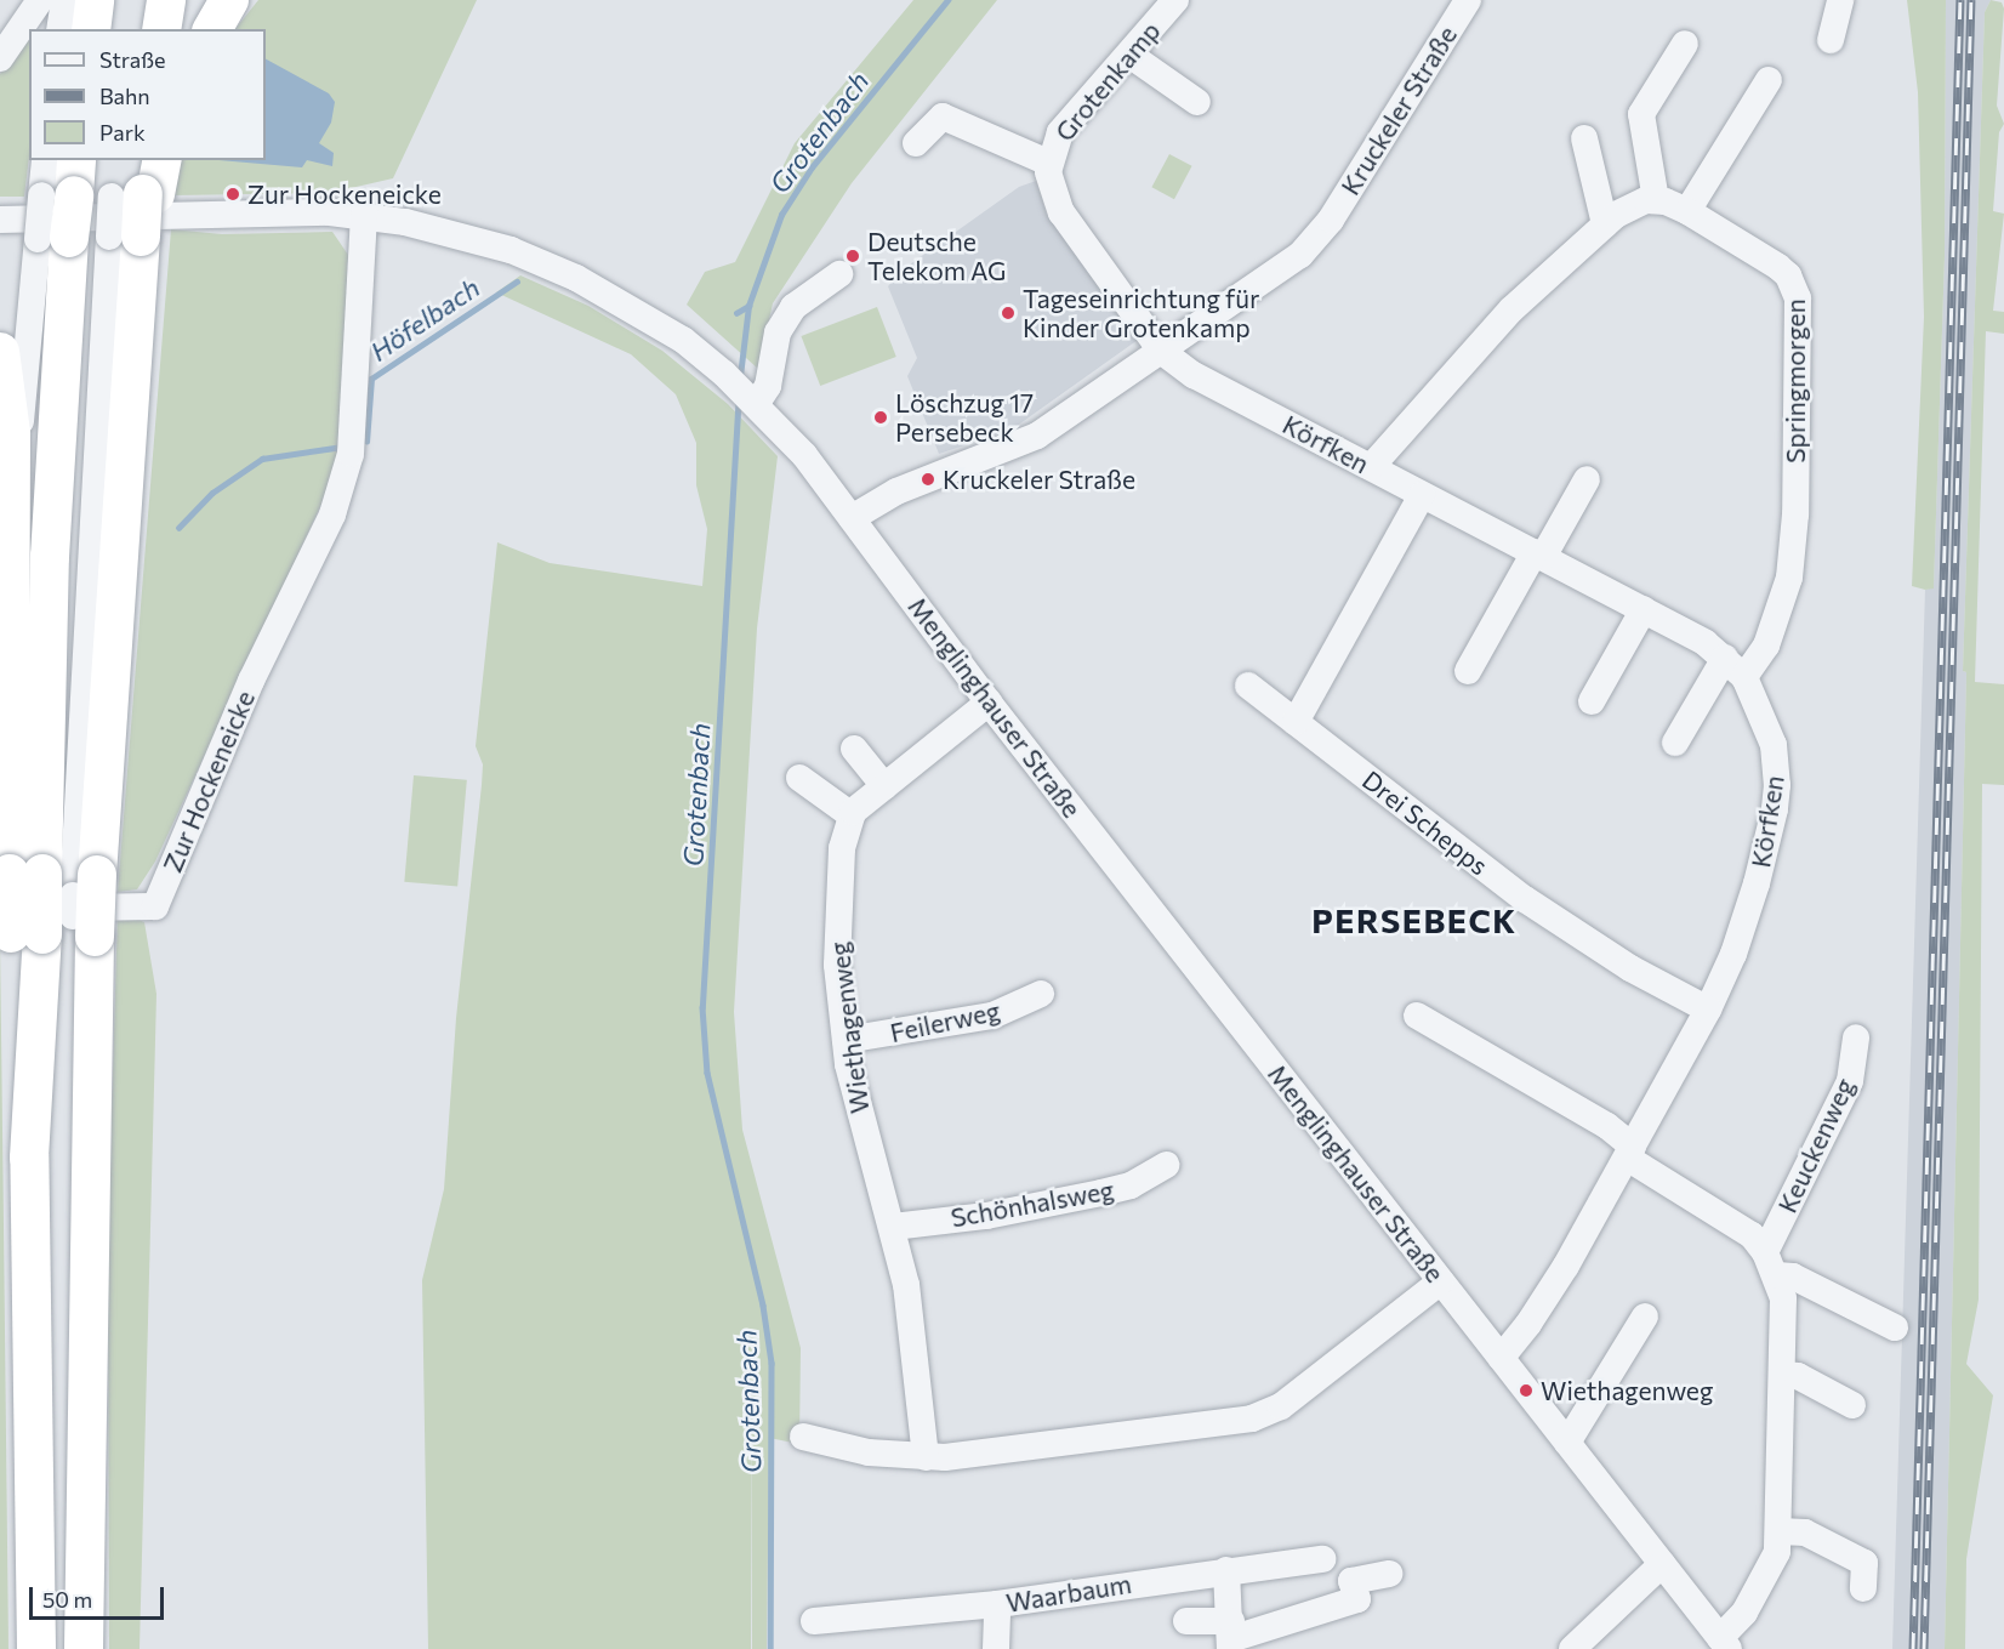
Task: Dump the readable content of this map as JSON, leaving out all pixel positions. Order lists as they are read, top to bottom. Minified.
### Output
{"streets":{"street":["Grotenkamp","Kruckeler Straße","Springmorgen","Körfken","Menglinghauser Straße","Zur Hockeneicke","Drei Schepps","Feilerweg","Wiethagenweg","Keuckenweg","Schönhalsweg","Waarbaum"]},"crossings":[["Grotenkamp","Kruckeler Straße"],["Grotenkamp","Körfken"],["Kruckeler Straße","Körfken"],["Kruckeler Straße","Menglinghauser Straße"],["Springmorgen","Körfken"],["Körfken","Menglinghauser Straße"],["Körfken","Drei Schepps"],["Menglinghauser Straße","Zur Hockeneicke"],["Feilerweg","Wiethagenweg"],["Wiethagenweg","Schönhalsweg"]],"districts":["PERSEBECK"],"water":["Grotenbach","Höfelbach"],"places":["Zur Hockeneicke","Deutsche Telekom AG","Tageseinrichtung für Kinder Grotenkamp","Löschzug 17 Persebeck","Kruckeler Straße","Wiethagenweg"],"legend":["Straße","Bahn","Park"],"scale_bar":"50 m"}
